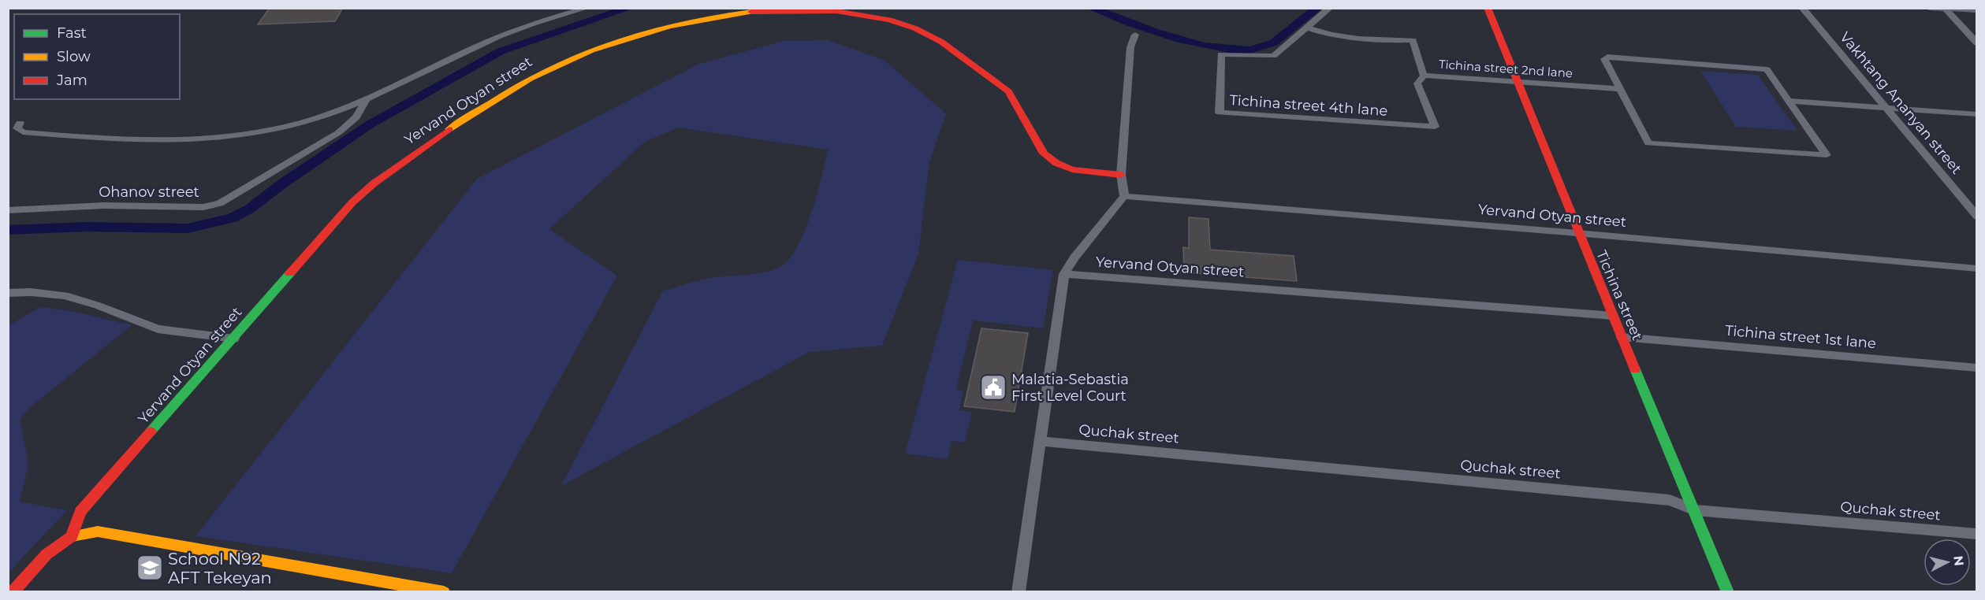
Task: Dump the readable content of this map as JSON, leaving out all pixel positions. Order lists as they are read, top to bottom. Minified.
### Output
{"streets":{"street":["Tichina street 2nd lane","Yervand Otyan street","Vakhtang Ananyan street","Tichina street 4th lane","Ohanov street","Tichina street","Tichina street 1st lane","Quchak street"]},"crossings":[["Tichina street 2nd lane","Tichina street 4th lane"],["Tichina street 2nd lane","Tichina street"],["Yervand Otyan street","Tichina street"],["Yervand Otyan street","Quchak street"],["Tichina street","Tichina street 1st lane"],["Tichina street","Quchak street"]],"places":{"public building":["Malatia-Sebastia First Level Court"],"school or university":["School N92 AFT Tekeyan"]},"legend":["Fast","Slow","Jam"],"north":"right"}
